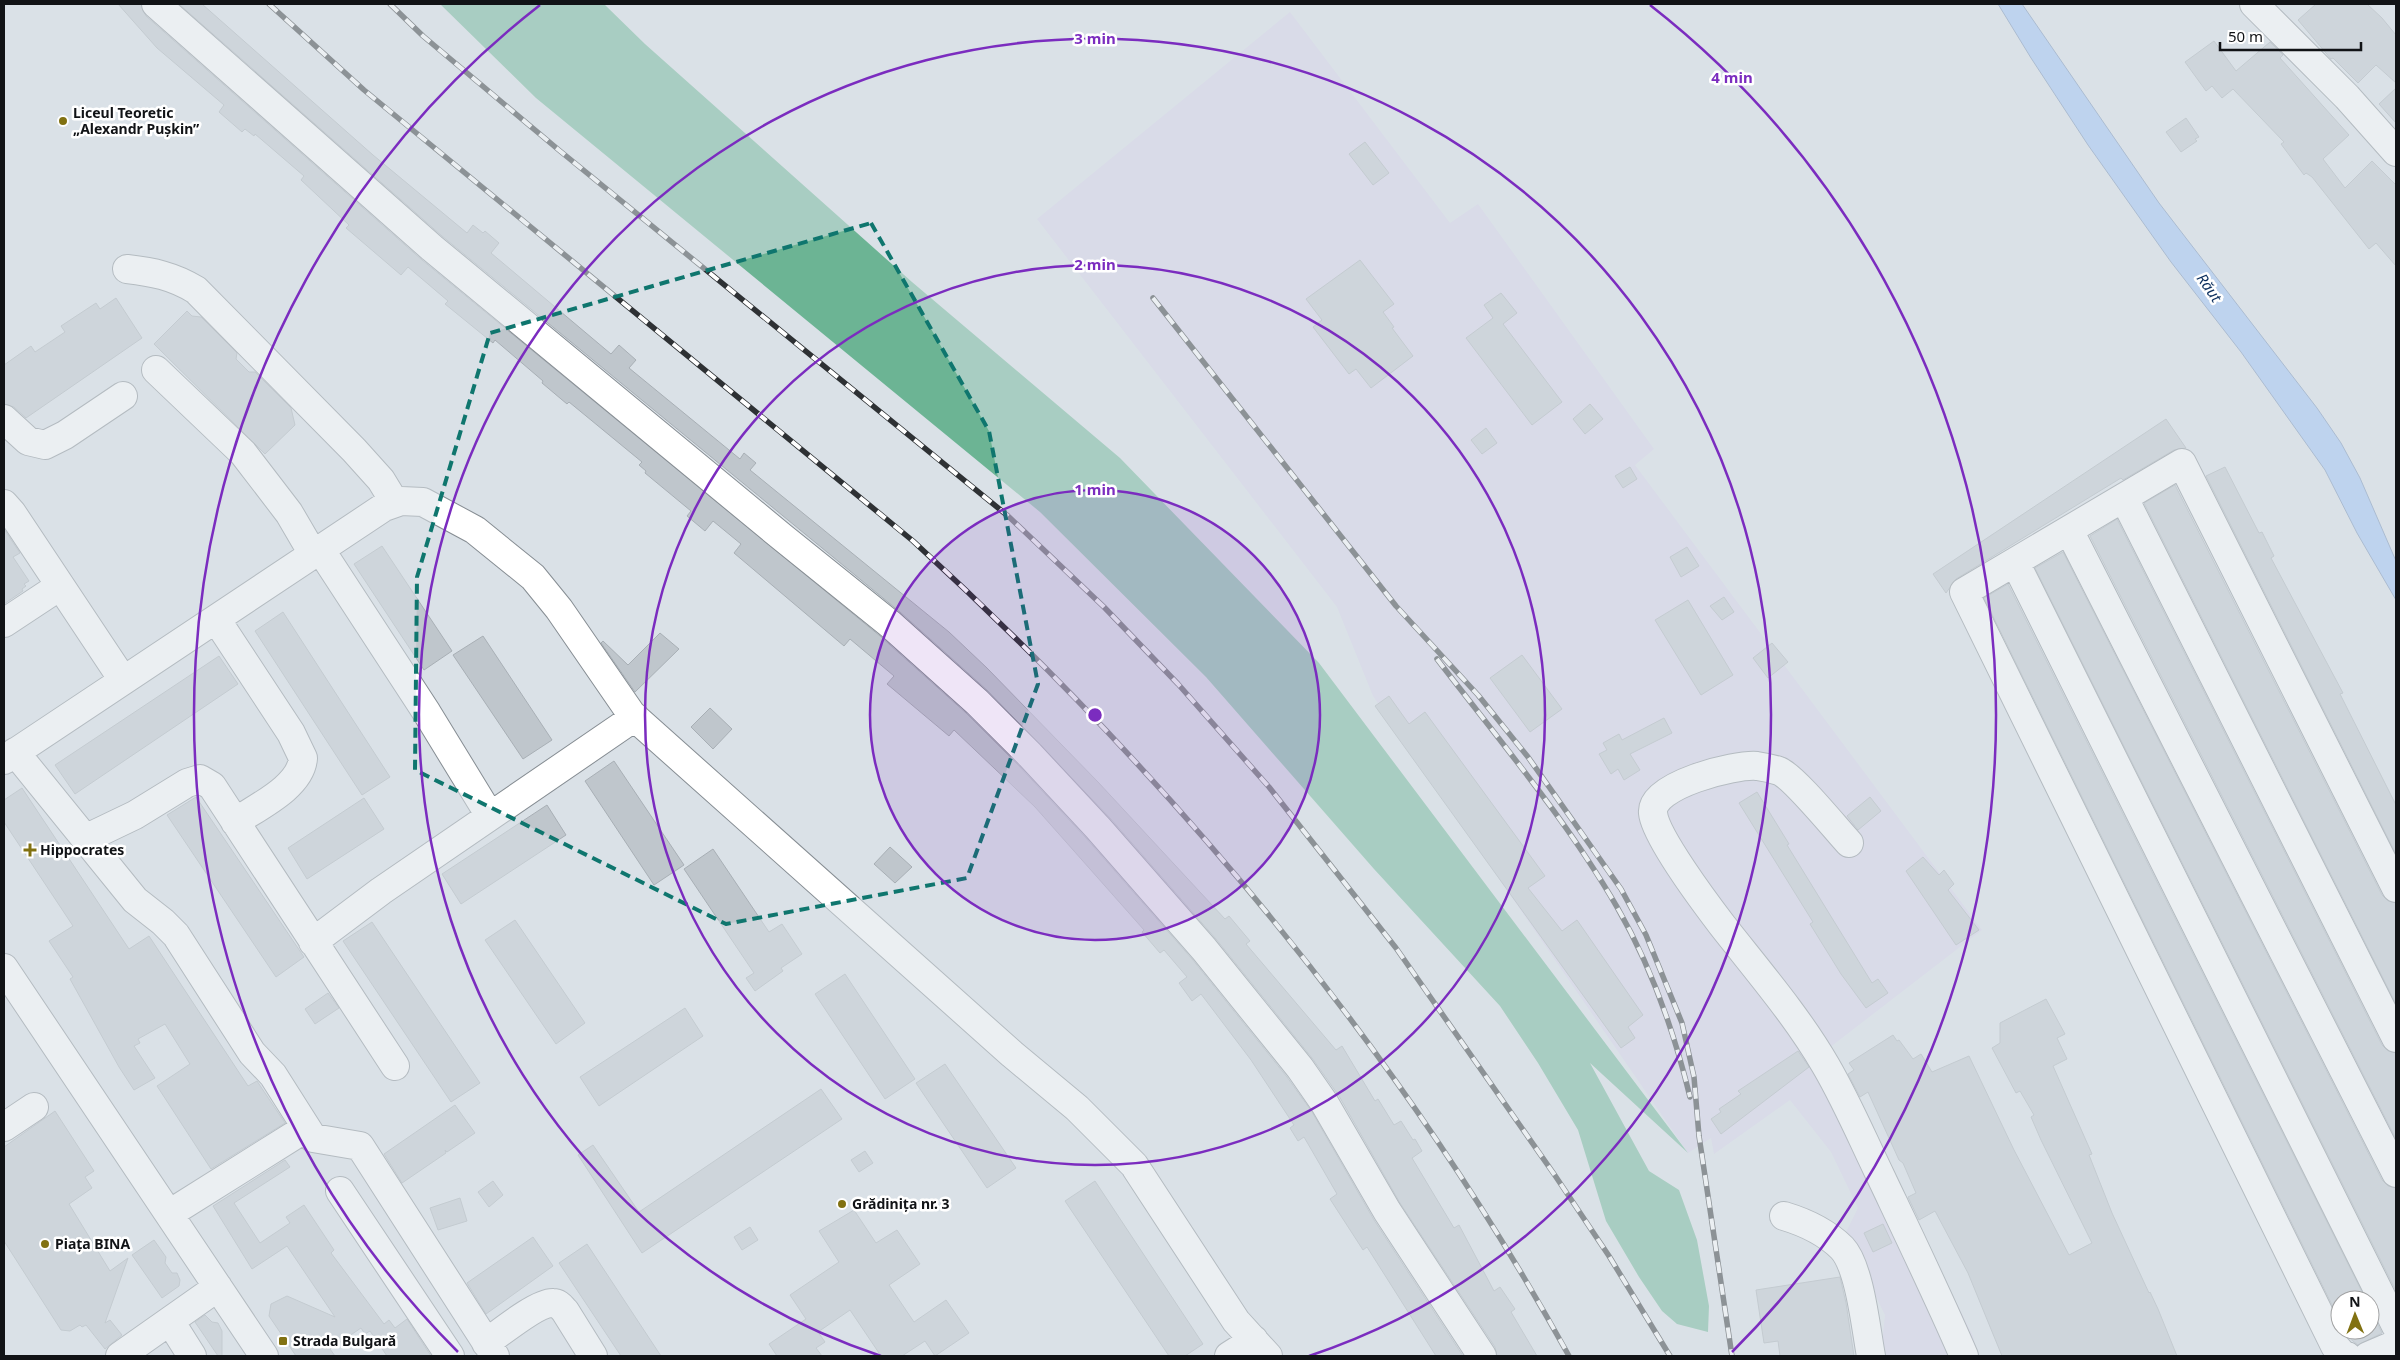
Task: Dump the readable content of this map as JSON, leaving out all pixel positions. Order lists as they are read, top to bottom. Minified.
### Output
{"water":["Răut"],"places":{"other":["Liceul Teoretic „Alexandr Pușkin”","Grădinița nr. 3","Piața BINA"],"health":["Hippocrates"],"transit":["Strada Bulgară"]},"scale_bar":"50 m","north":"top","rings":["3 min","4 min","2 min","1 min"]}
